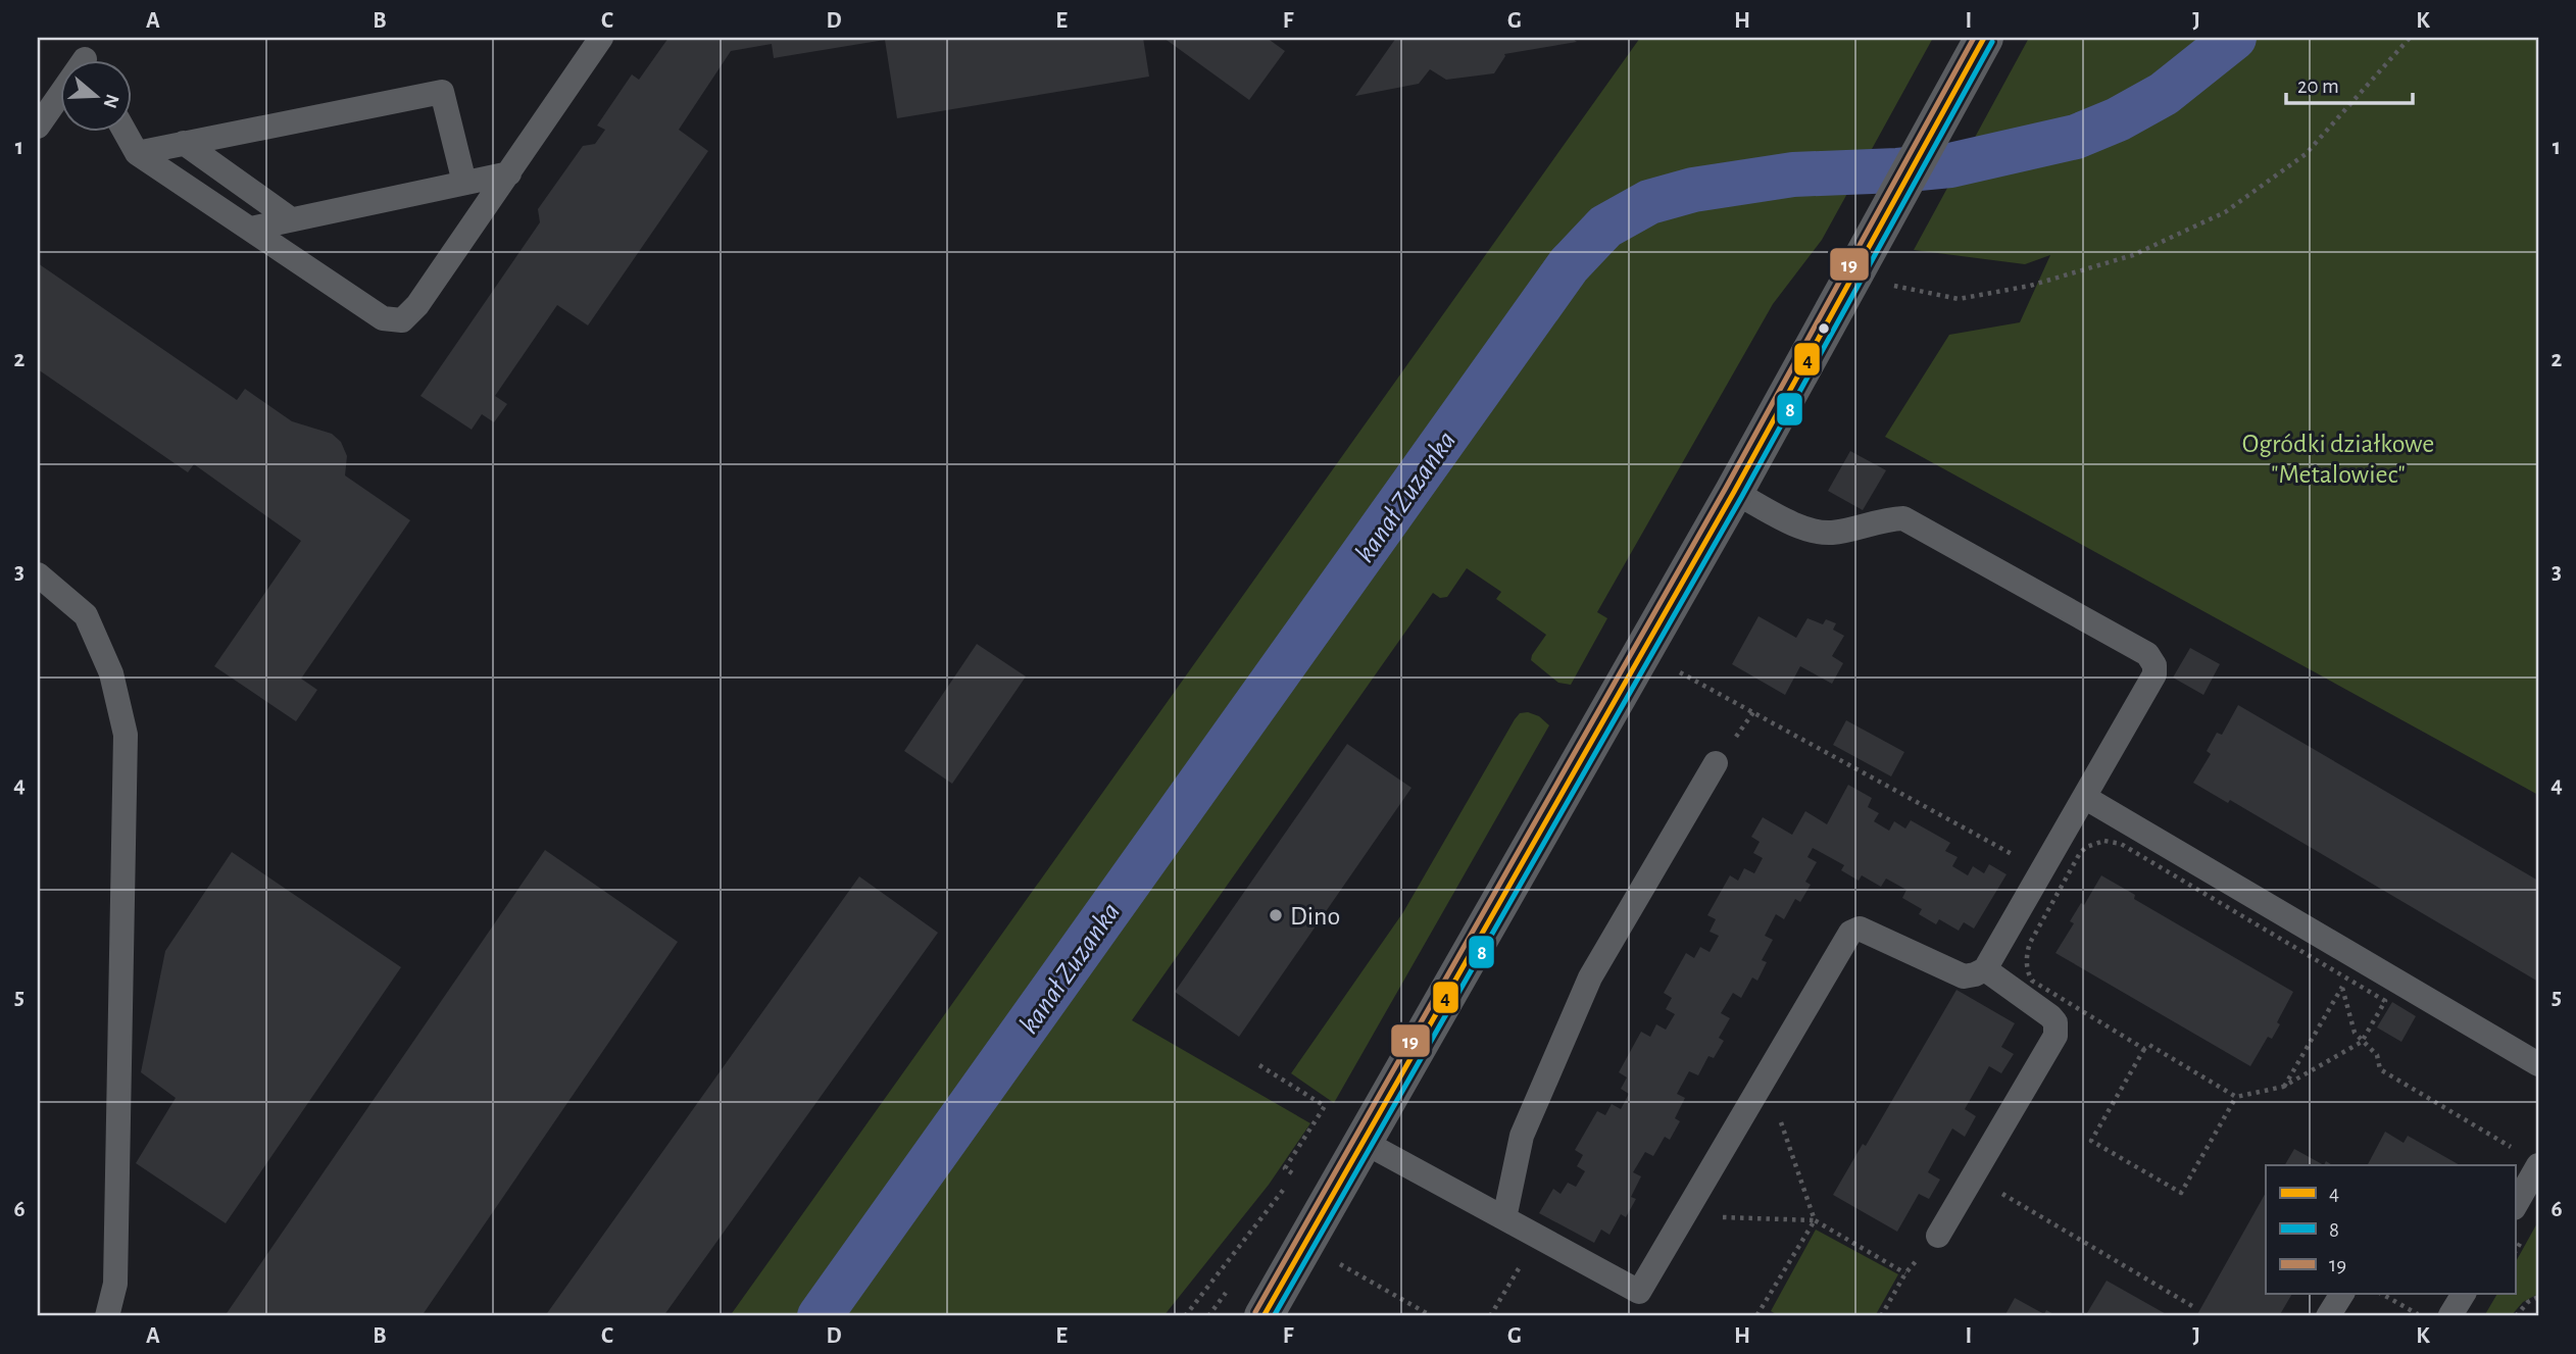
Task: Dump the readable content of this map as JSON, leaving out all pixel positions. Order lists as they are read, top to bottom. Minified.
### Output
{"water":["kanał Zuzanka"],"parks":["Ogródki działkowe \"Metalowiec\""],"places":["Dino"],"lines":["transit line 4","transit line 19","transit line 8"],"legend":["4","8","19"],"scale_bar":"20 m","north":"right","grid":{"columns":["A","B","C","D","E","F","G","H","I","J","K"],"rows":["1","2","3","4","5","6"]}}
